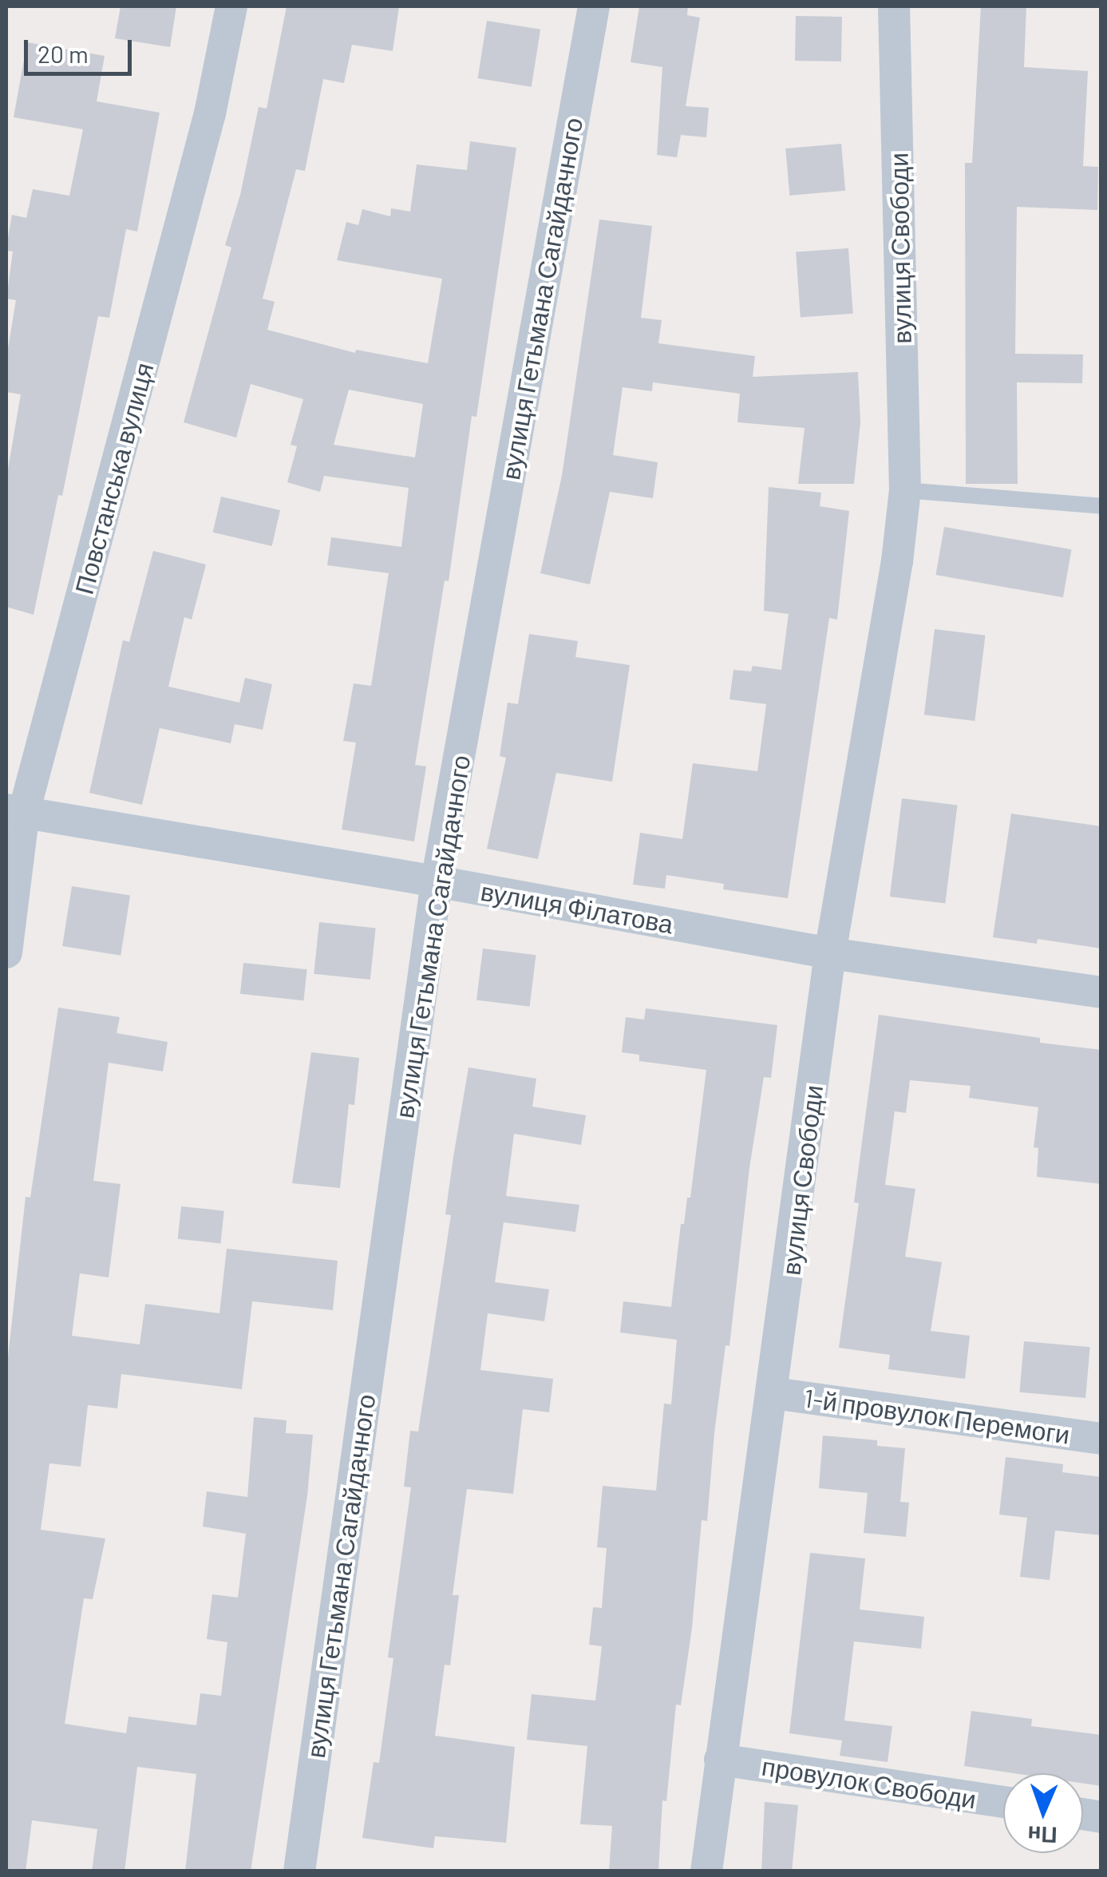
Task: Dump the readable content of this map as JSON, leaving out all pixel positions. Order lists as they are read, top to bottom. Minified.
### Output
{"streets":{"street":["вулиця Свободи","вулиця Гетьмана Сагайдачного","Повстанська вулиця","вулиця Філатова","1-й провулок Перемоги","провулок Свободи"]},"crossings":[["вулиця Свободи","вулиця Філатова"],["вулиця Свободи","1-й провулок Перемоги"],["вулиця Свободи","провулок Свободи"],["вулиця Гетьмана Сагайдачного","вулиця Філатова"],["Повстанська вулиця","вулиця Філатова"]],"scale_bar":"20 m","north":"bottom"}
